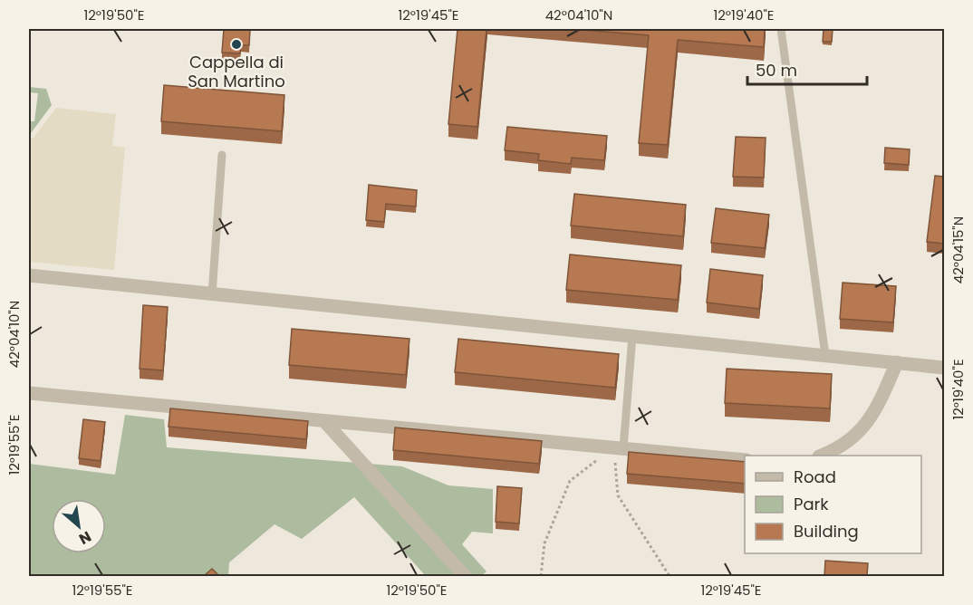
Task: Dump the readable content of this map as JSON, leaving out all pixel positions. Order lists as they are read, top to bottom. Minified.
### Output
{"places":["Cappella di San Martino"],"legend":["Road","Park","Building"],"scale_bar":"50 m","north":"bottom right","coordinates":["12°19'50\"E","12°19'45\"E","42°04'10\"N","12°19'40\"E","42°04'15\"N","12°19'55\"E"]}
